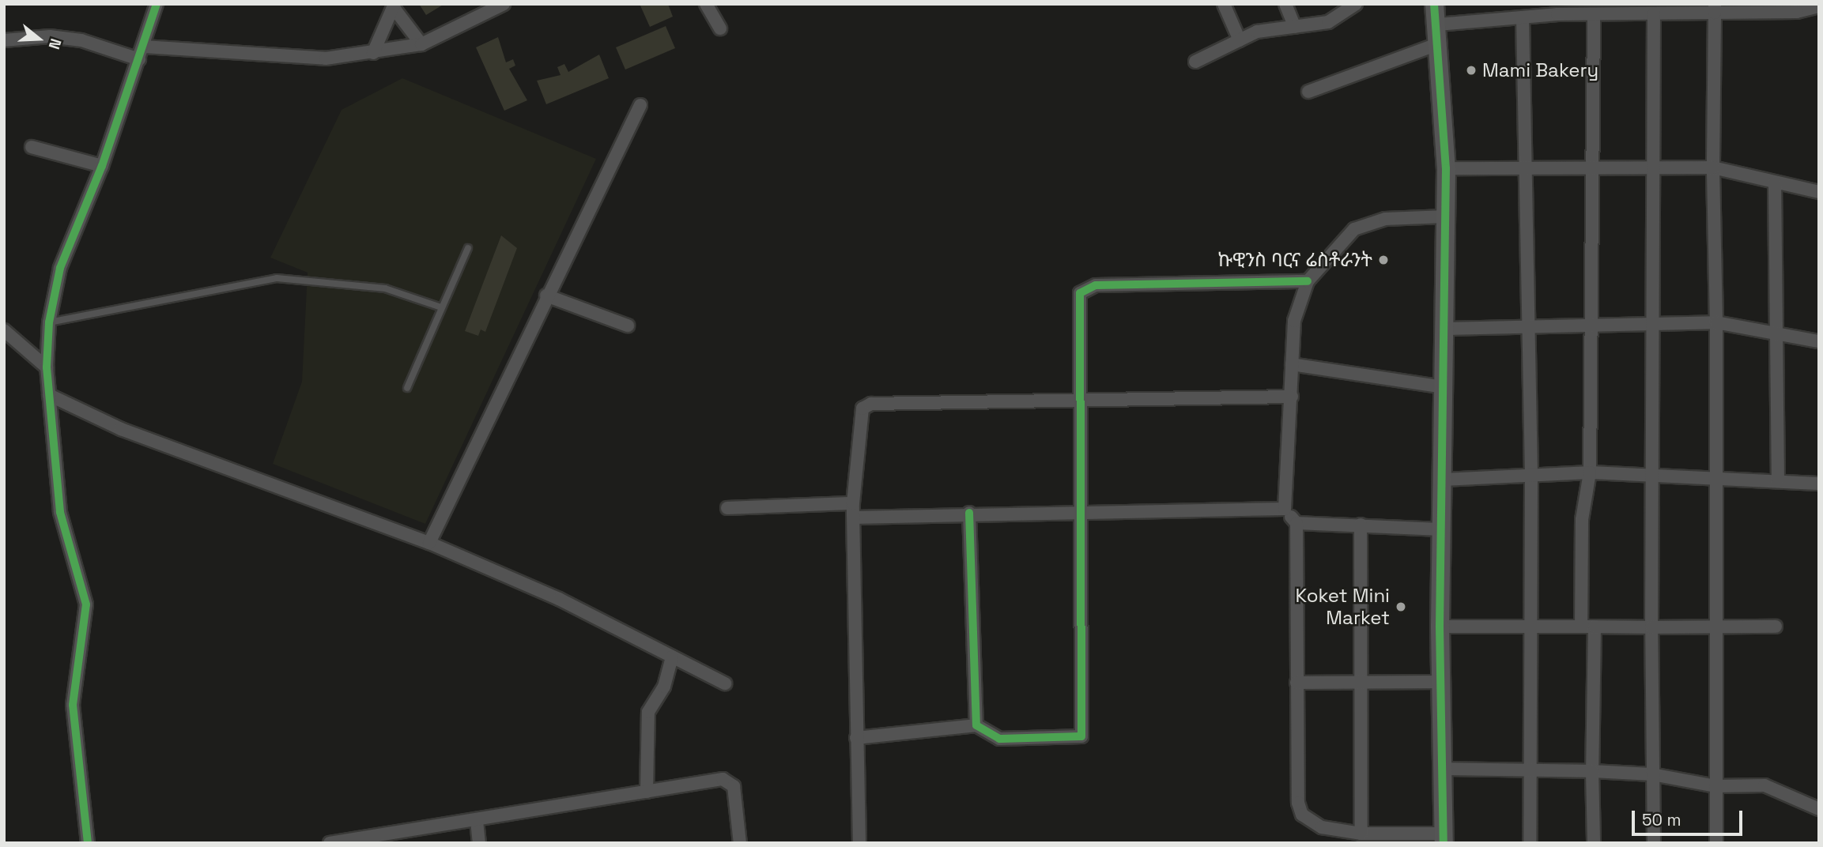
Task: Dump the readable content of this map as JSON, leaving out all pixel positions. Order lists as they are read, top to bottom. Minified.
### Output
{"places":["Mami Bakery","ኩዊንስ ባርና ሬስቶራንት","Koket Mini Market"],"scale_bar":"50 m","north":"right"}
